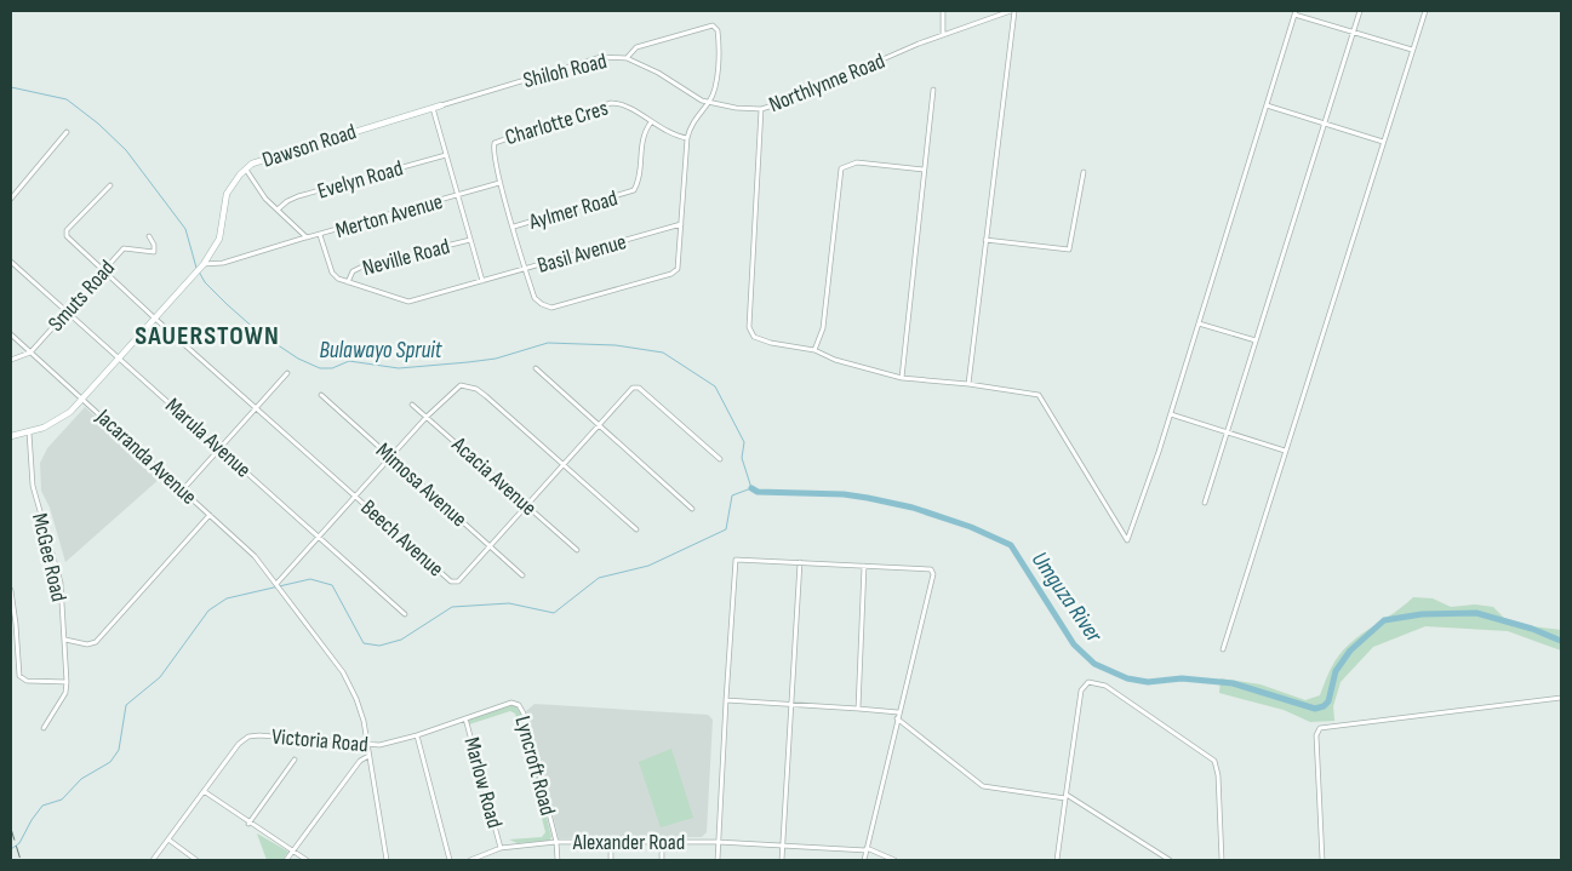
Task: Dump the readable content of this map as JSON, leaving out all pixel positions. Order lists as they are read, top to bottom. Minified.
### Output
{"streets":{"street":["Shiloh Road","Northlynne Road","Charlotte Cres","Dawson Road","Evelyn Road","Aylmer Road","Merton Avenue","Basil Avenue","Neville Road","Smuts Road","Marula Avenue","Jacaranda Avenue","Acacia Avenue","Mimosa Avenue","Beech Avenue","McGee Road","Victoria Road","Lyncroft Road","Marlow Road","Alexander Road"]},"crossings":[["Shiloh Road","Northlynne Road"],["Shiloh Road","Dawson Road"],["Charlotte Cres","Aylmer Road"],["Charlotte Cres","Basil Avenue"],["Dawson Road","Merton Avenue"],["Dawson Road","Beech Avenue"],["Basil Avenue","Neville Road"],["Smuts Road","Marula Avenue"],["Smuts Road","Jacaranda Avenue"],["Smuts Road","Beech Avenue"],["Jacaranda Avenue","Victoria Road"],["Acacia Avenue","Beech Avenue"],["Mimosa Avenue","Beech Avenue"],["Victoria Road","Lyncroft Road"],["Victoria Road","Marlow Road"],["Lyncroft Road","Alexander Road"],["Marlow Road","Alexander Road"]],"districts":["SAUERSTOWN"],"water":["Bulawayo Spruit","Umguza River"]}
